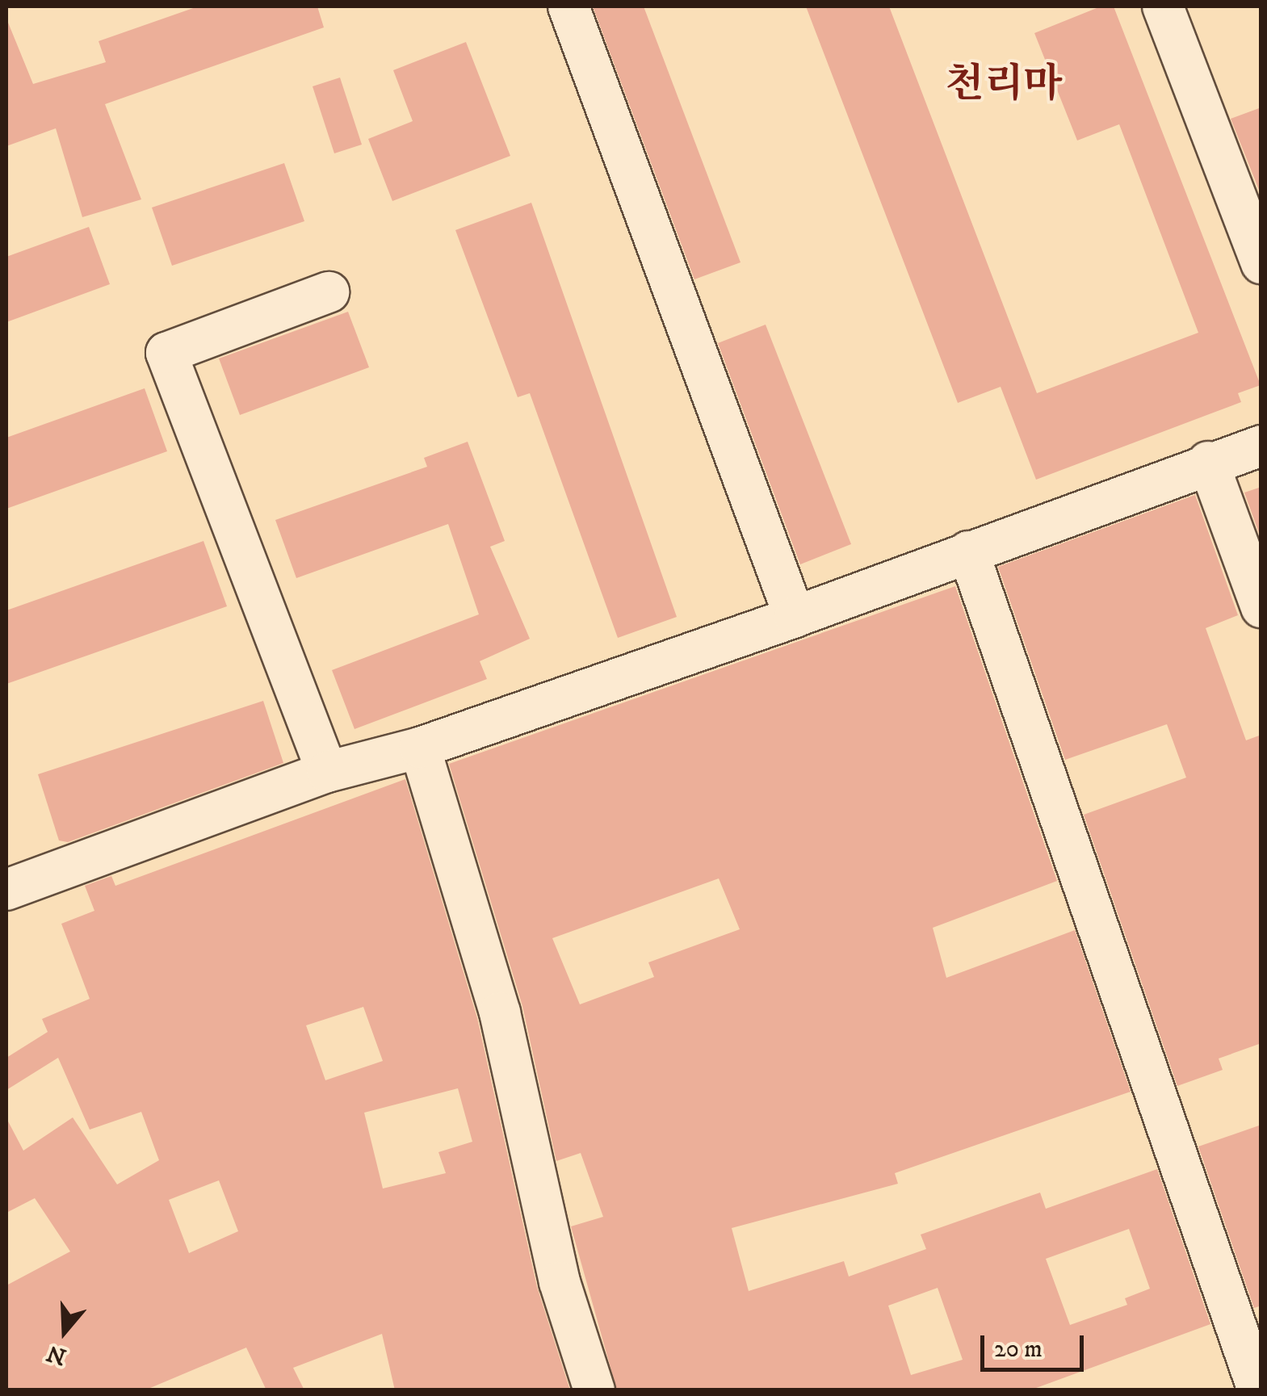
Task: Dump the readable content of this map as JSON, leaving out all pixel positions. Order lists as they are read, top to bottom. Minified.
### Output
{"districts":["천리마"],"scale_bar":"20 m","north":"bottom"}
